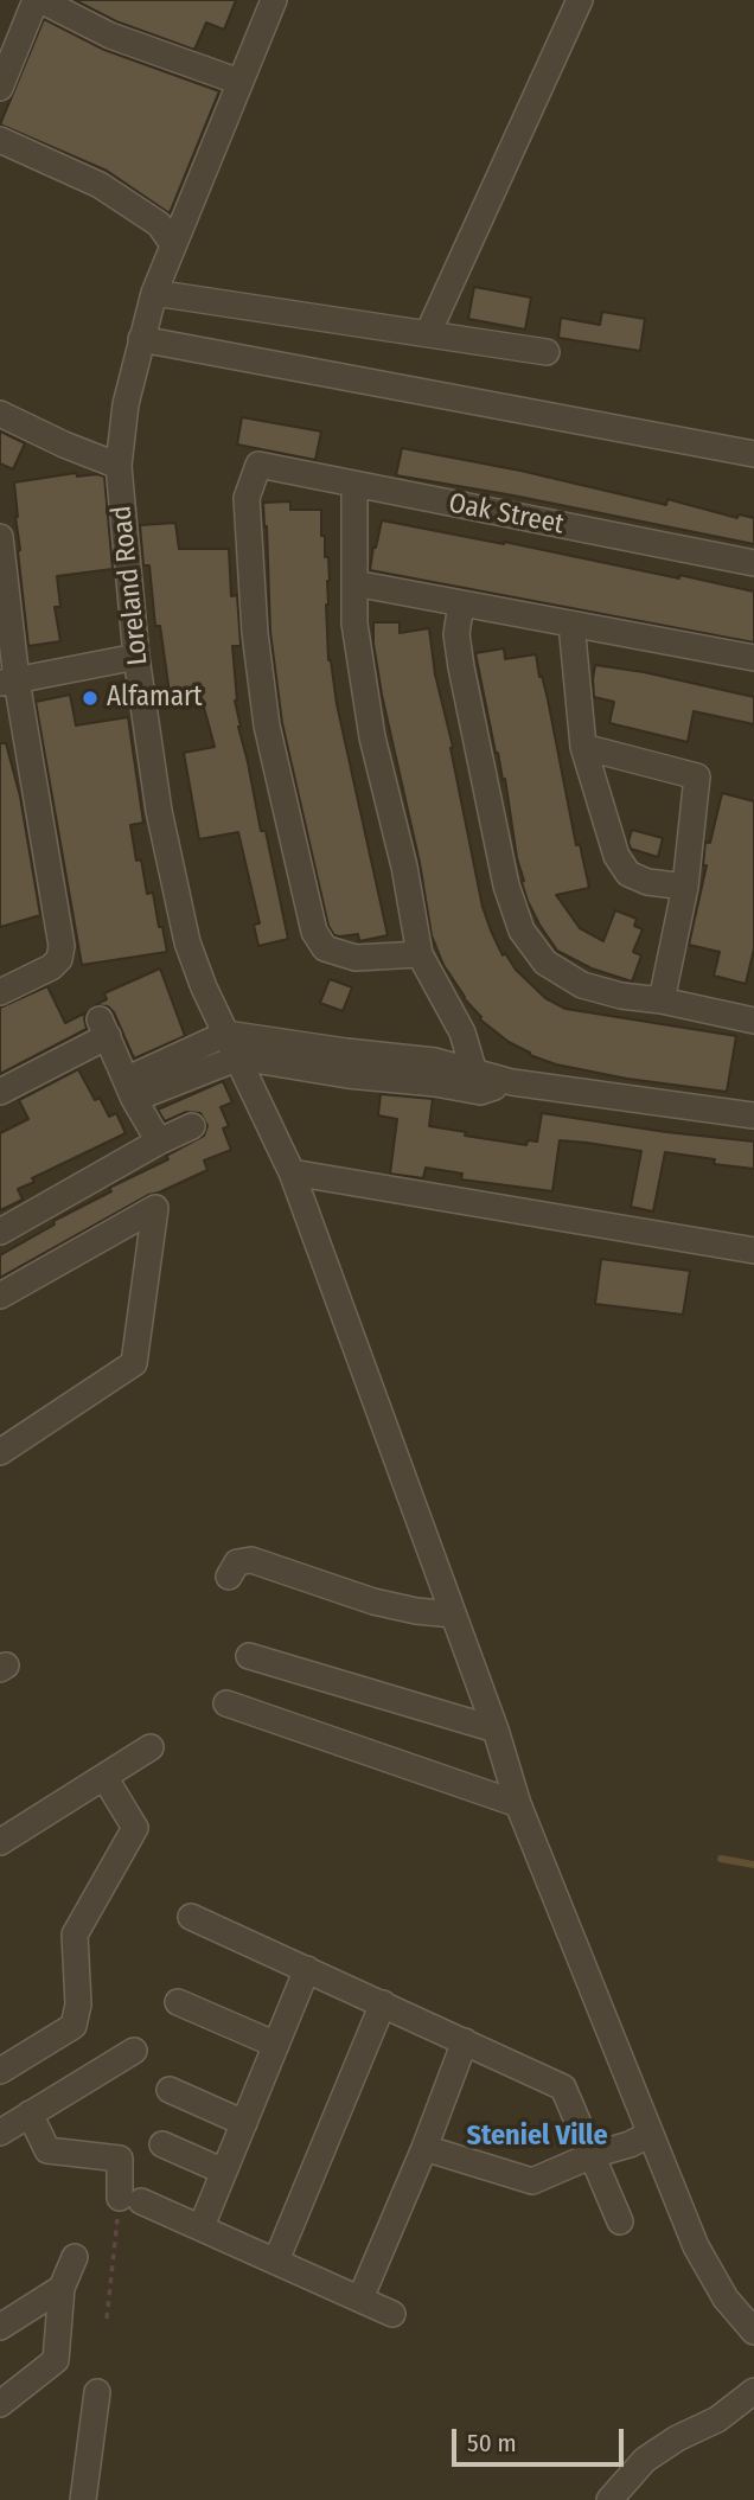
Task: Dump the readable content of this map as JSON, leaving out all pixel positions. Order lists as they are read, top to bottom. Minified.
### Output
{"streets":{"street":["Oak Street","Loreland Road"]},"districts":["Steniel Ville"],"places":["Alfamart"],"scale_bar":"50 m"}
